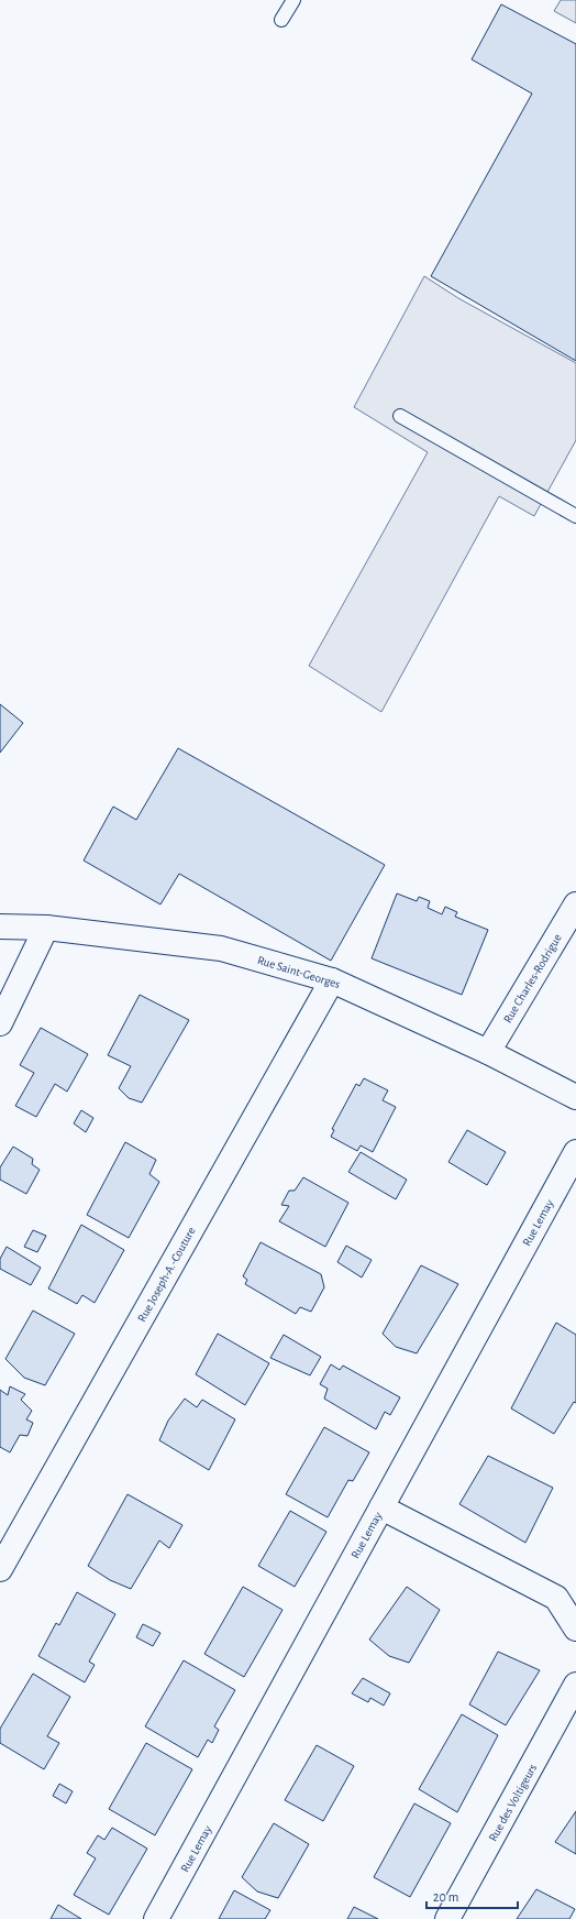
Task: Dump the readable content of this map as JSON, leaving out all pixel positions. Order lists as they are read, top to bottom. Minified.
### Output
{"streets":{"street":["Rue Saint-Georges","Rue Charles-Rodrigue","Rue Lemay","Rue Joseph-A.-Couture","Rue des Voltigeurs"]},"crossings":[["Rue Saint-Georges","Rue Charles-Rodrigue"],["Rue Saint-Georges","Rue Joseph-A.-Couture"]],"scale_bar":"20 m"}
